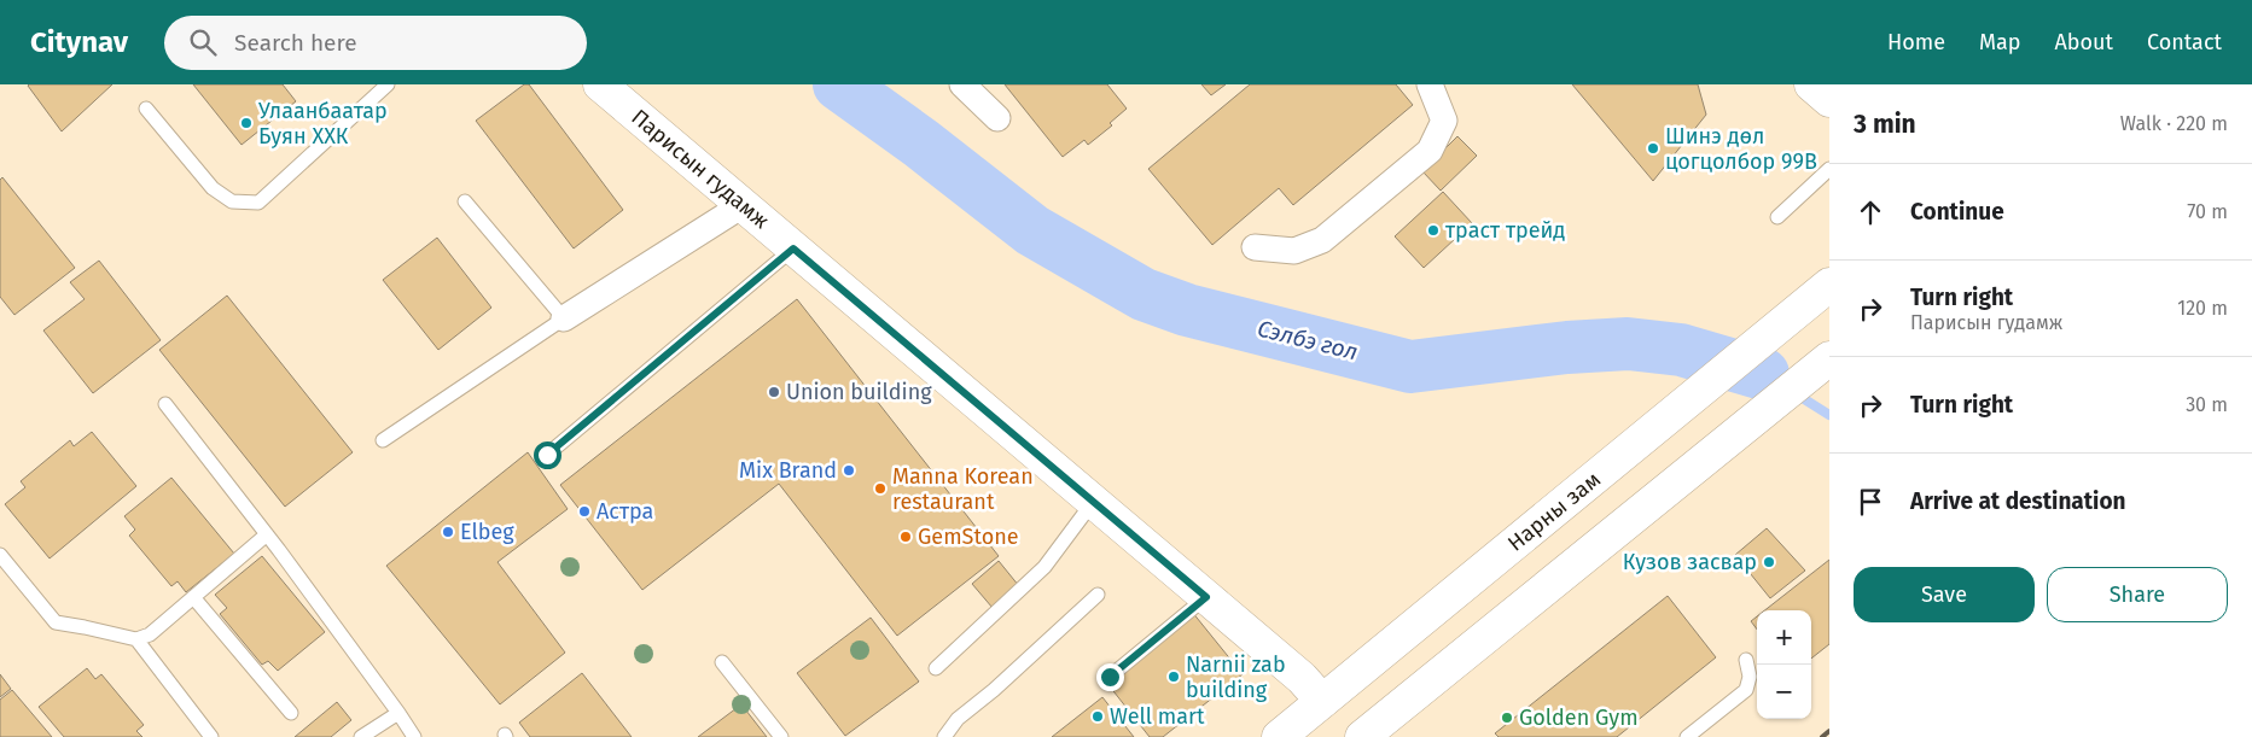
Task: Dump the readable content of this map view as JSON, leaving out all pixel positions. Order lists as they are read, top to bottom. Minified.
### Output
{"streets":{"main road":["Парисын гудамж","Нарны зам"]},"crossings":[["Парисын гудамж","Нарны зам"]],"water":["Сэлбэ гол"],"places":["Улаанбаатар Буян ХХК","Шинэ дөл цогцолбор 99В","траст трейд","Union building","Mix Brand","Manna Korean restaurant","Астра","Elbeg","GemStone","Кузов засвар","Narnii zab building","Well mart","Golden Gym"],"page":{"header":"Citynav","search":"Search here","nav":["Home","Map","About","Contact"],"heading":["3 min","Walk · 220 m"],"list":[["Continue","70 m"],["Turn right","Парисын гудамж","120 m"],["Turn right","30 m"],"Arrive at destination"],"buttons":["Save","Share"],"map_buttons":["+","−"]}}
